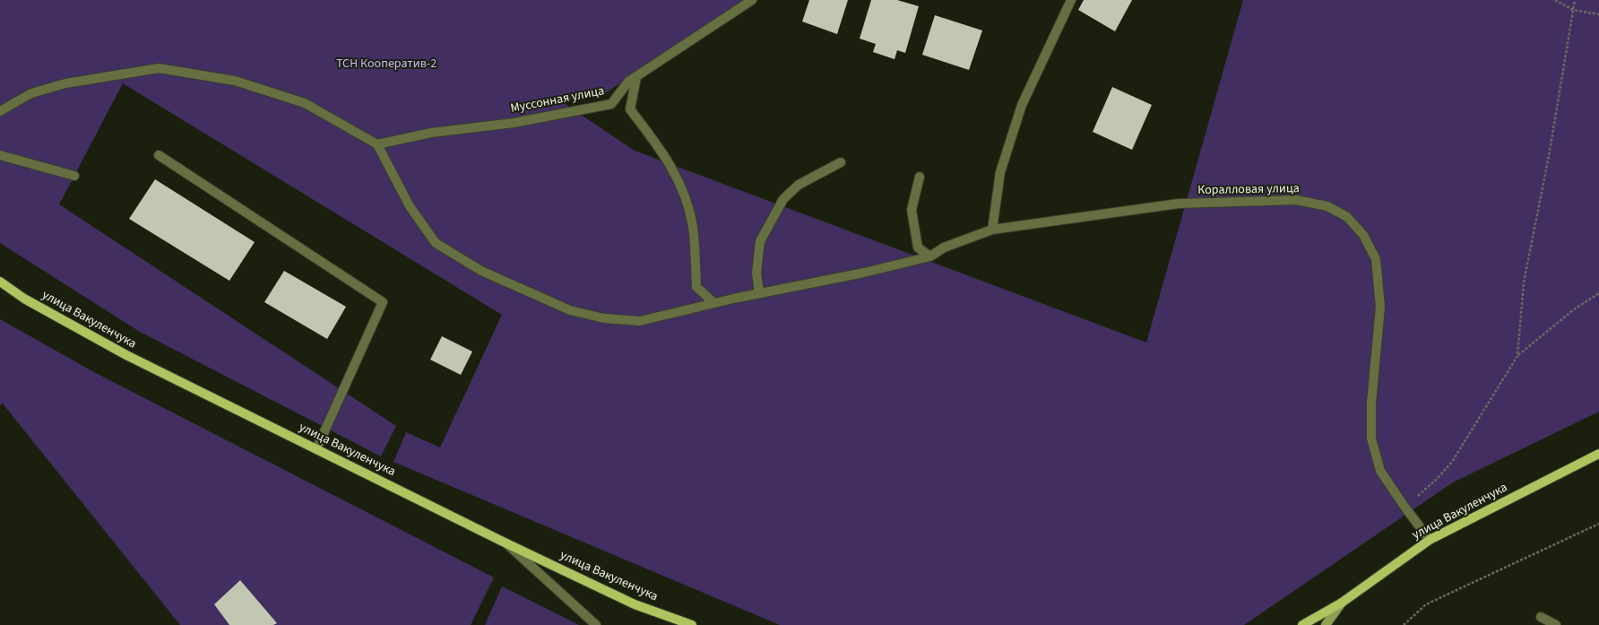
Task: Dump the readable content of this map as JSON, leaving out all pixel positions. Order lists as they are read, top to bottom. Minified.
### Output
{"streets":{"main road":["улица Вакуленчука"],"street":["Муссонная улица","Коралловая улица"]},"crossings":[["Коралловая улица","улица Вакуленчука"]],"parks":["ТСН Кооператив-2"]}
